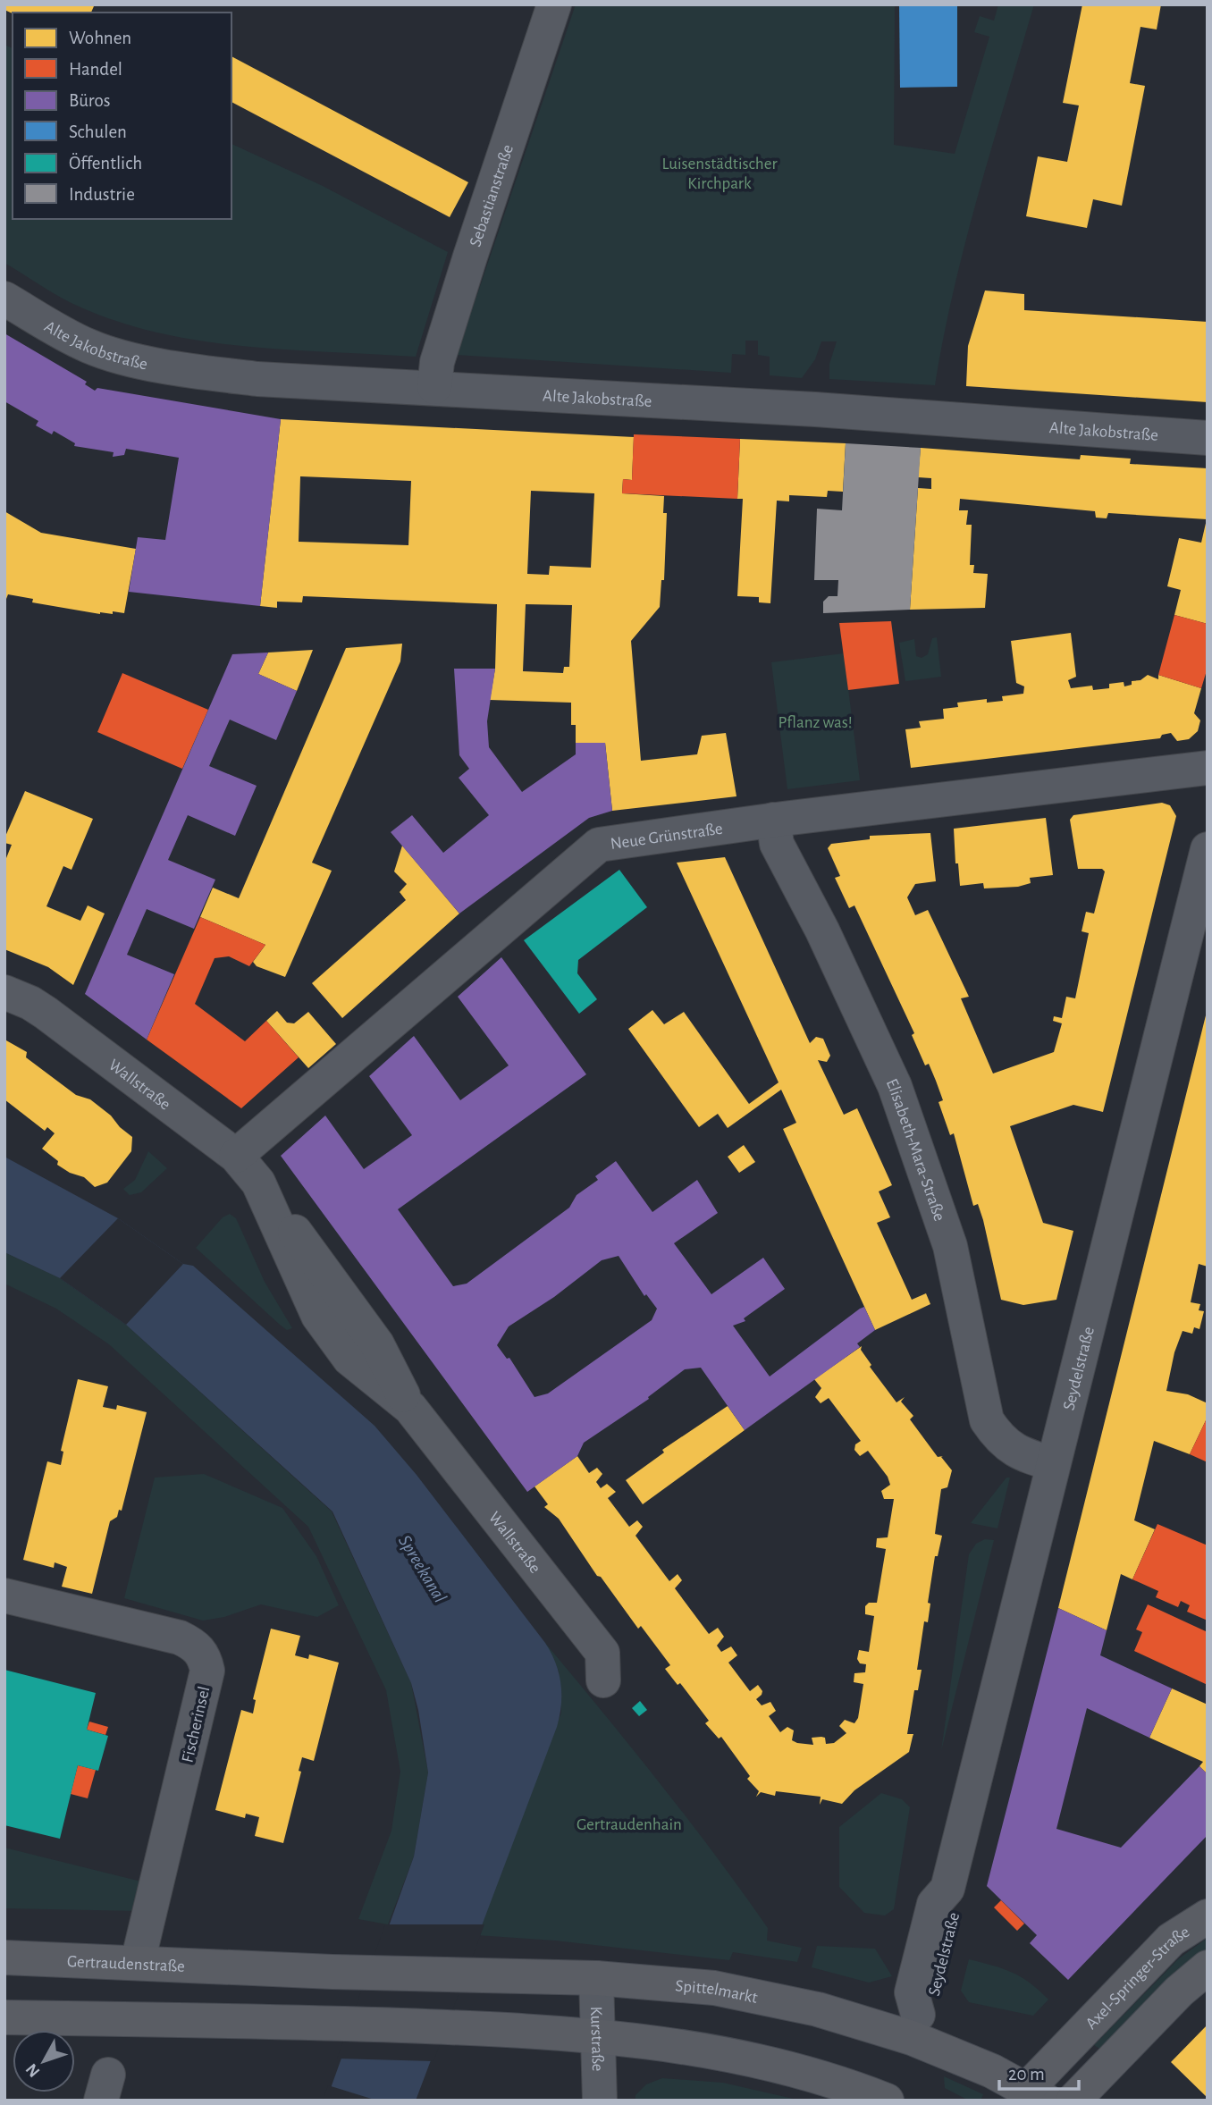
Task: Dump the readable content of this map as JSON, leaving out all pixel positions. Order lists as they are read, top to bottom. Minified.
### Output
{"streets":{"main road":["Gertraudenstraße","Axel-Springer-Straße","Spittelmarkt"],"street":["Sebastianstraße","Alte Jakobstraße","Neue Grünstraße","Wallstraße","Elisabeth-Mara-Straße","Seydelstraße","Fischerinsel","Kurstraße"]},"crossings":[["Sebastianstraße","Alte Jakobstraße"],["Neue Grünstraße","Wallstraße"],["Neue Grünstraße","Elisabeth-Mara-Straße"],["Elisabeth-Mara-Straße","Seydelstraße"],["Seydelstraße","Spittelmarkt"],["Fischerinsel","Gertraudenstraße"],["Gertraudenstraße","Spittelmarkt"],["Axel-Springer-Straße","Spittelmarkt"],["Spittelmarkt","Kurstraße"]],"water":["Spreekanal"],"parks":["Luisenstädtischer Kirchpark","Pflanz was!","Gertraudenhain"],"legend":["Wohnen","Handel","Büros","Schulen","Öffentlich","Industrie"],"scale_bar":"20 m","north":"bottom left"}
